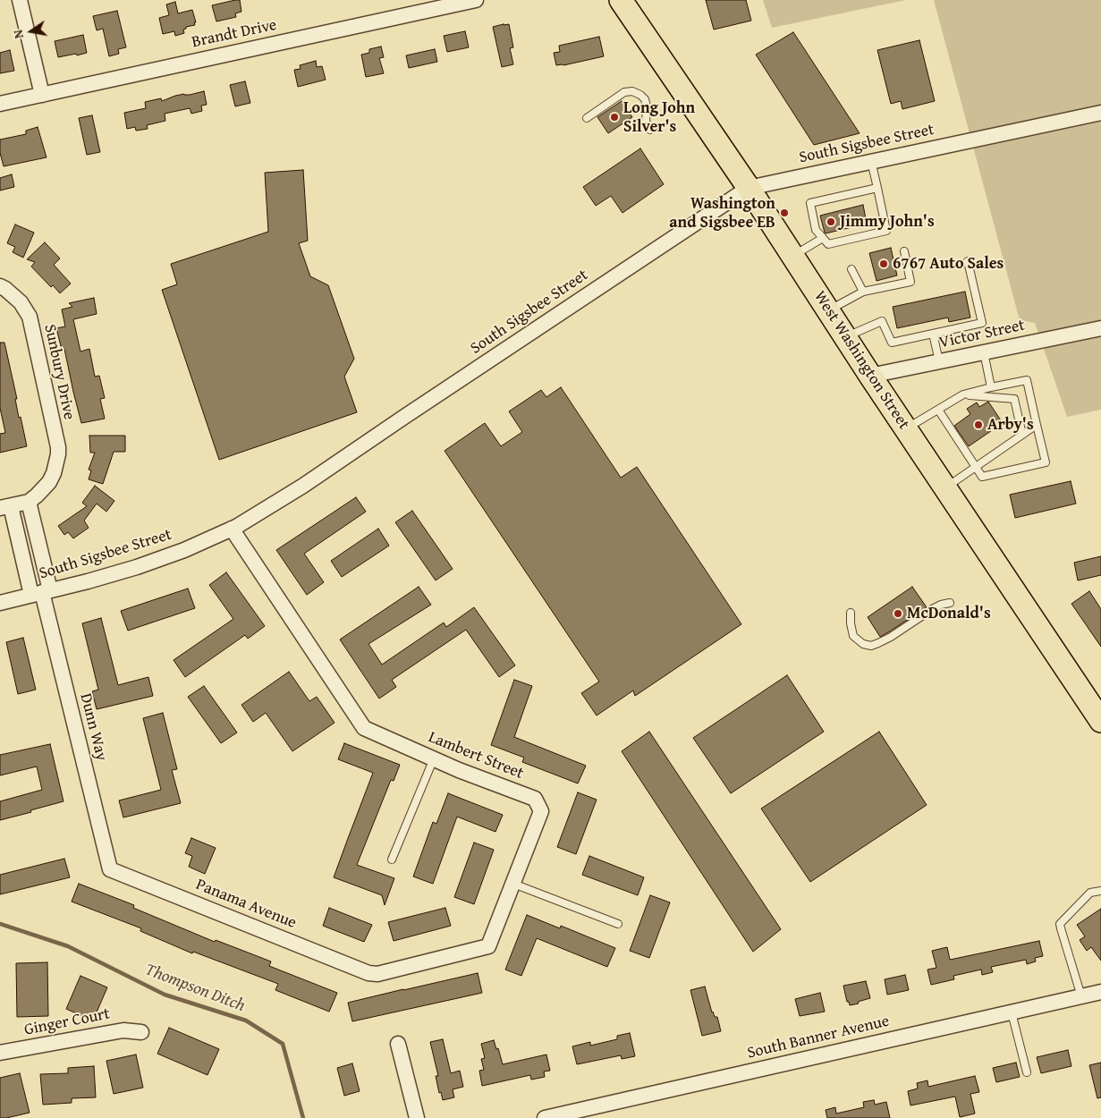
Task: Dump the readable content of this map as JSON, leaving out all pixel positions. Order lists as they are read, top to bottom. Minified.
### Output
{"streets":{"main road":["West Washington Street"],"street":["Brandt Drive","South Sigsbee Street","Victor Street","Sunbury Drive","Dunn Way","Lambert Street","Panama Avenue","Ginger Court","South Banner Avenue"]},"crossings":[["South Sigsbee Street","West Washington Street"],["South Sigsbee Street","Dunn Way"],["South Sigsbee Street","Lambert Street"],["Victor Street","West Washington Street"],["Dunn Way","Panama Avenue"],["Lambert Street","Panama Avenue"]],"water":["Thompson Ditch"],"places":["Long John Silver's","Washington and Sigsbee EB","Jimmy John's","6767 Auto Sales","Arby's","McDonald's"],"north":"left"}
